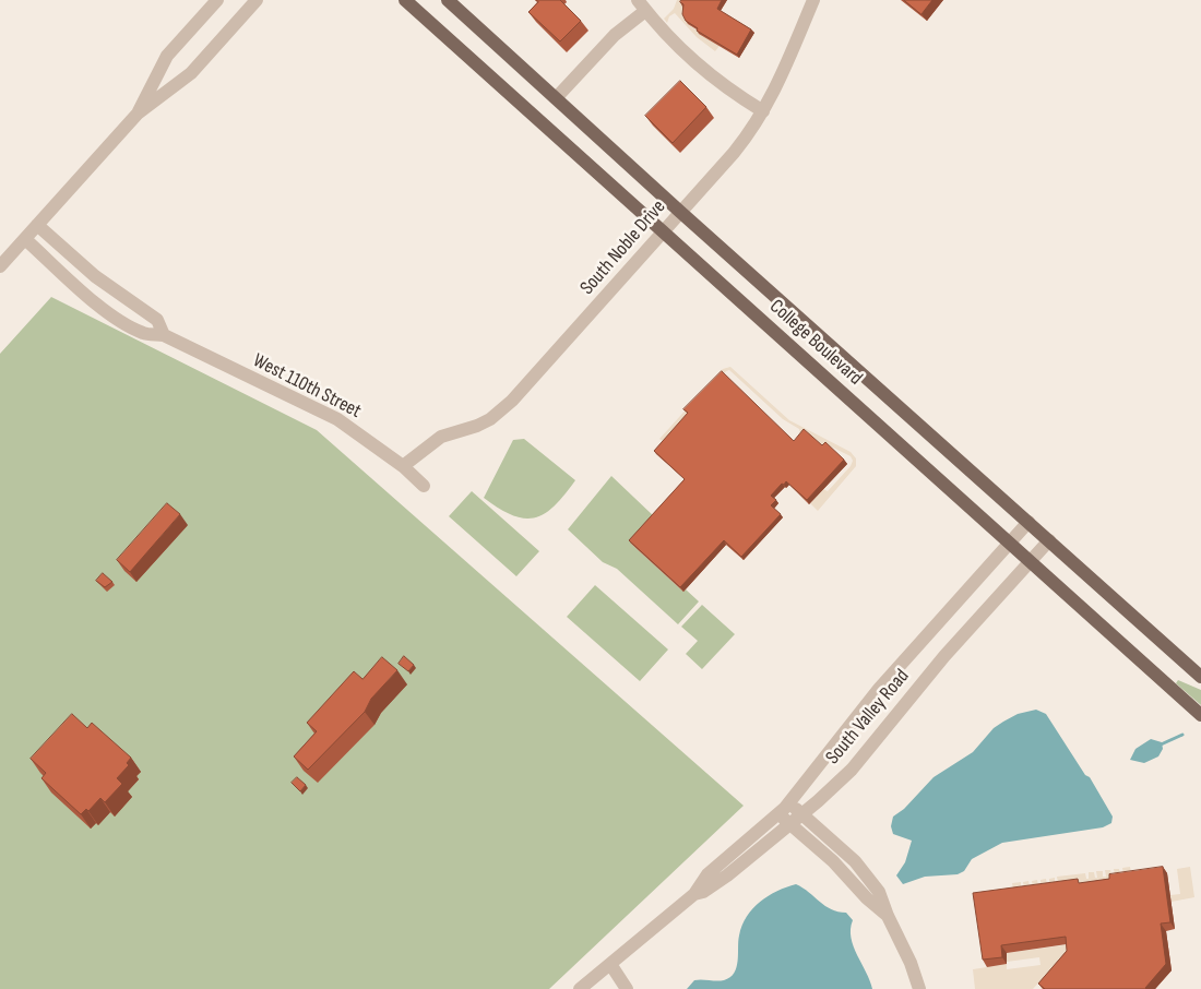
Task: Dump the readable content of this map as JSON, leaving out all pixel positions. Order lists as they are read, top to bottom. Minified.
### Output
{"streets":{"main road":["College Boulevard"],"street":["South Noble Drive","West 110th Street","South Valley Road"]},"crossings":[["South Noble Drive","College Boulevard"],["South Noble Drive","West 110th Street"],["College Boulevard","South Valley Road"]]}
